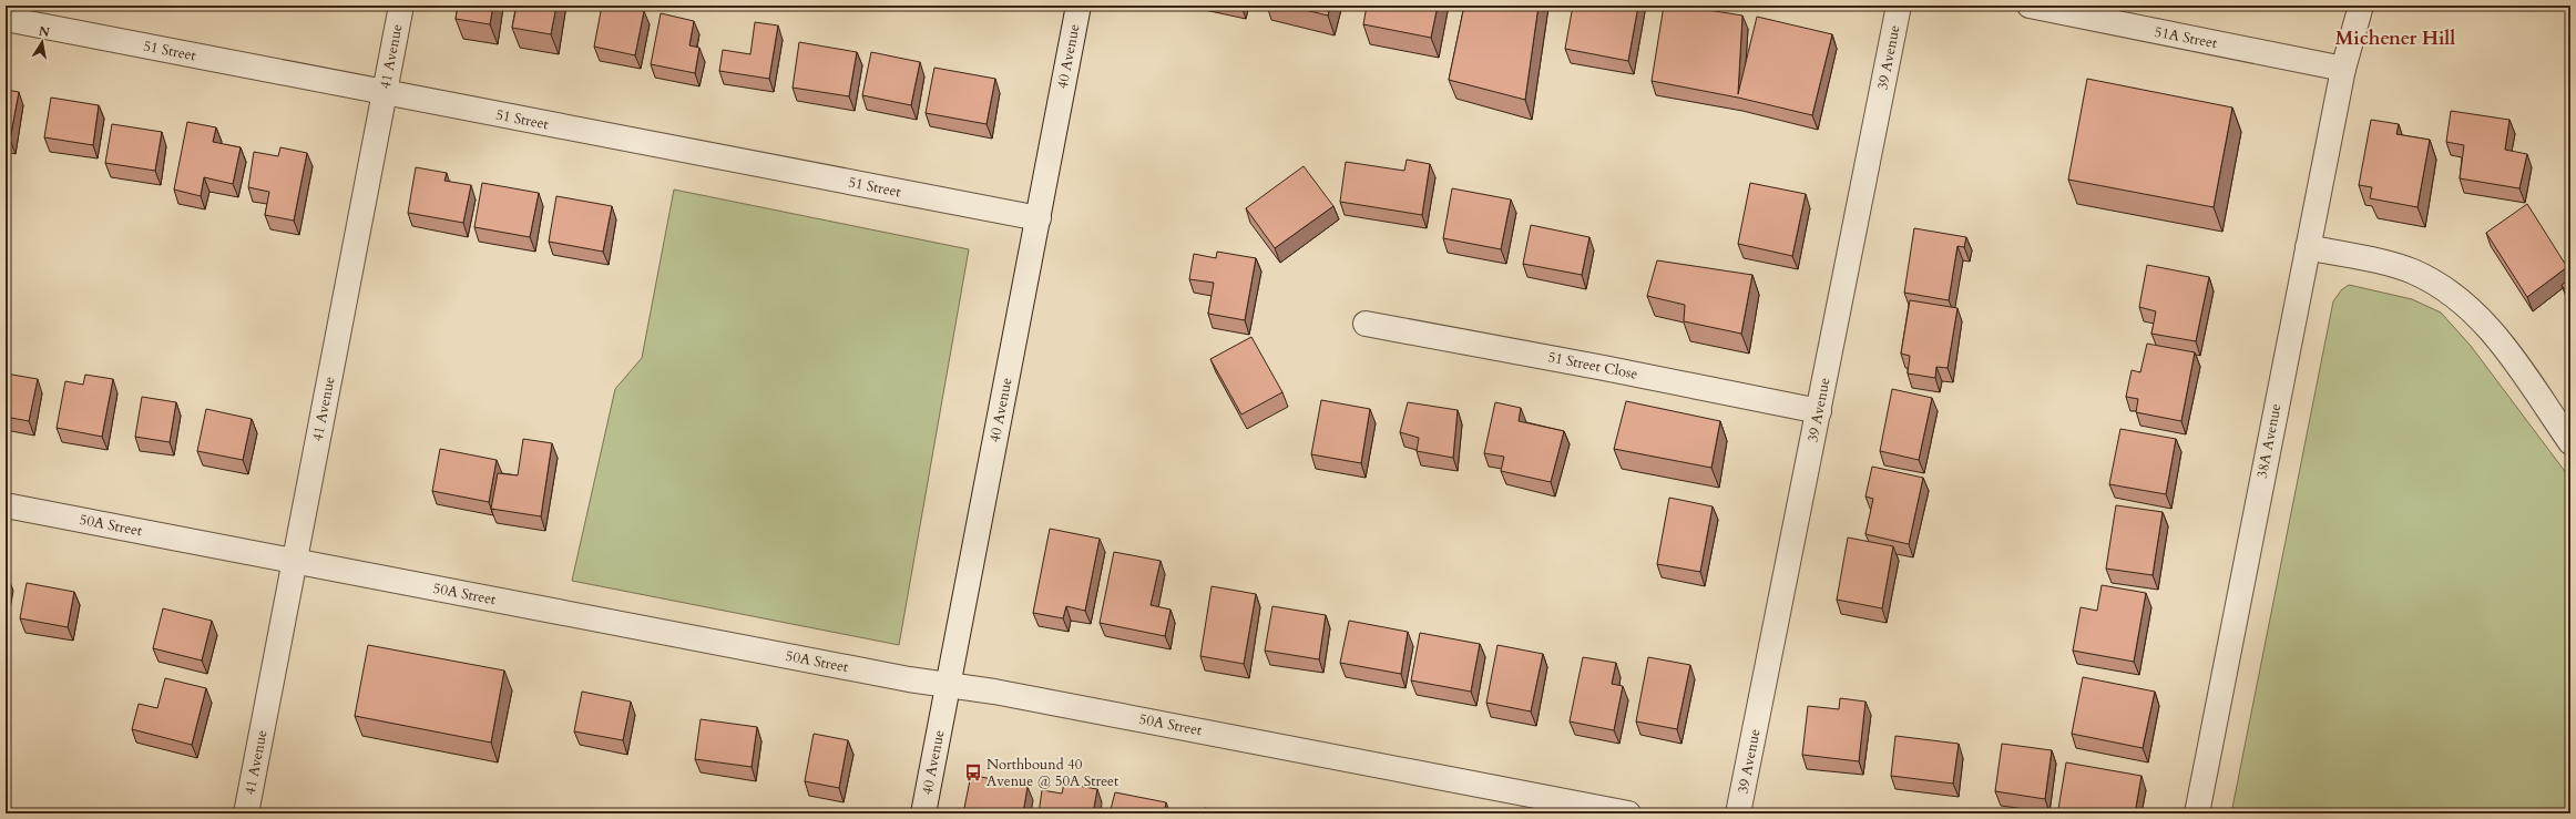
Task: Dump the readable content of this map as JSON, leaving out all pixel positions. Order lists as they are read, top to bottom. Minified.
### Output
{"streets":{"street":["51A Street","51 Street","41 Avenue","40 Avenue","39 Avenue","51 Street Close","38A Avenue","50A Street"]},"crossings":[["51A Street","38A Avenue"],["51 Street","41 Avenue"],["51 Street","40 Avenue"],["41 Avenue","50A Street"],["40 Avenue","50A Street"],["39 Avenue","51 Street Close"]],"districts":["Michener Hill"],"places":{"bus stop":["Northbound 40 Avenue @ 50A Street"]},"north":"top"}
